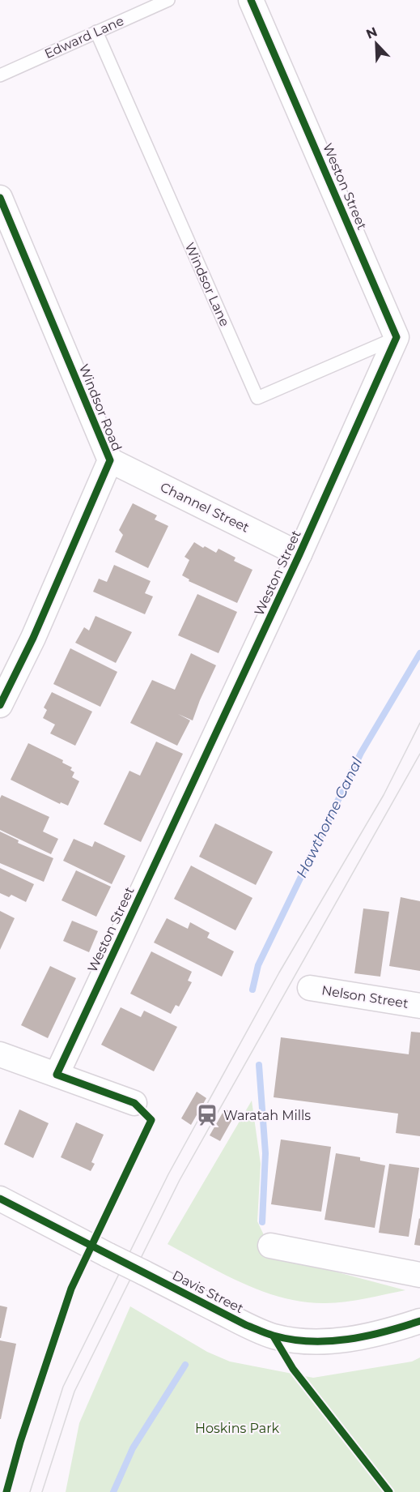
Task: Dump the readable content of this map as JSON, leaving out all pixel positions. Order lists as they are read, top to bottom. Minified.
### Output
{"streets":{"street":["Weston Street","Windsor Road","Channel Street","Nelson Street","Davis Street"],"lane":["Edward Lane","Windsor Lane"]},"crossings":[["Edward Lane","Windsor Lane"],["Weston Street","Windsor Lane"],["Weston Street","Channel Street"],["Windsor Road","Channel Street"]],"water":["Hawthorne Canal"],"parks":["Hoskins Park"],"places":{"station":["Waratah Mills"]},"north":"top left"}
